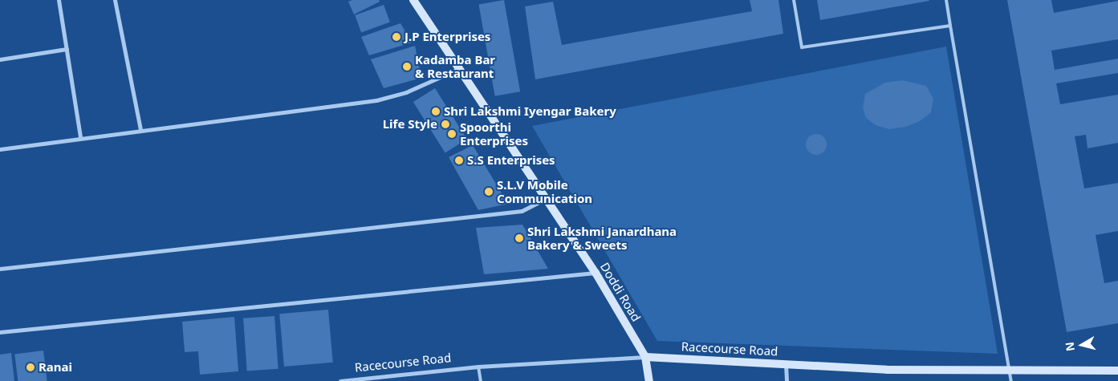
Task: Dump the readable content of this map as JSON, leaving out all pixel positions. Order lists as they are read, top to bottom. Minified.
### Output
{"streets":{"street":["Doddi Road","Racecourse Road"]},"crossings":[["Doddi Road","Racecourse Road"]],"places":["J.P Enterprises","Kadamba Bar & Restaurant","Shri Lakshmi Iyengar Bakery","Life Style","Spoorthi Enterprises","S.S Enterprises","S.L.V Mobile Communication","Shri Lakshmi Janardhana Bakery & Sweets","Ranai"],"north":"left"}
